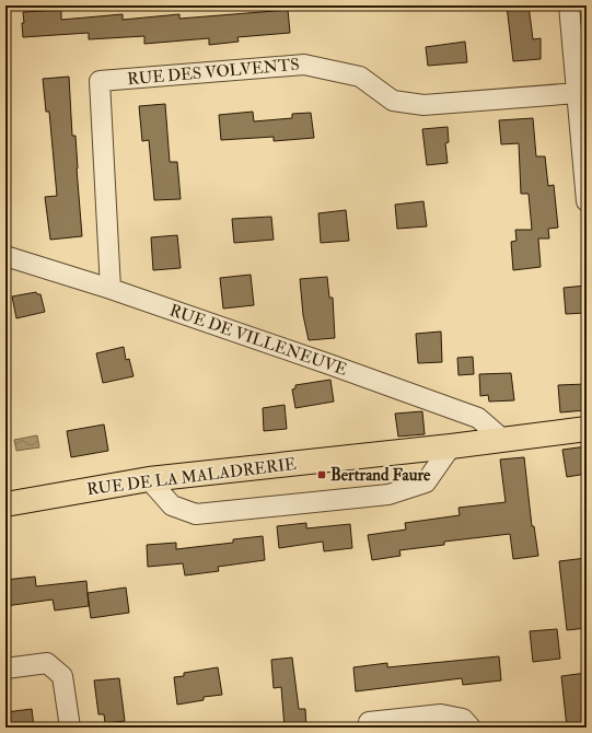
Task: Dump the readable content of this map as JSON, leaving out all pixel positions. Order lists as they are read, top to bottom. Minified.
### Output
{"streets":{"main road":["RUE DE LA MALADRERIE"],"street":["RUE DES VOLVENTS","RUE DE VILLENEUVE"]},"crossings":[["RUE DES VOLVENTS","RUE DE VILLENEUVE"],["RUE DE VILLENEUVE","RUE DE LA MALADRERIE"]],"places":{"transit":["Bertrand Faure"]}}
